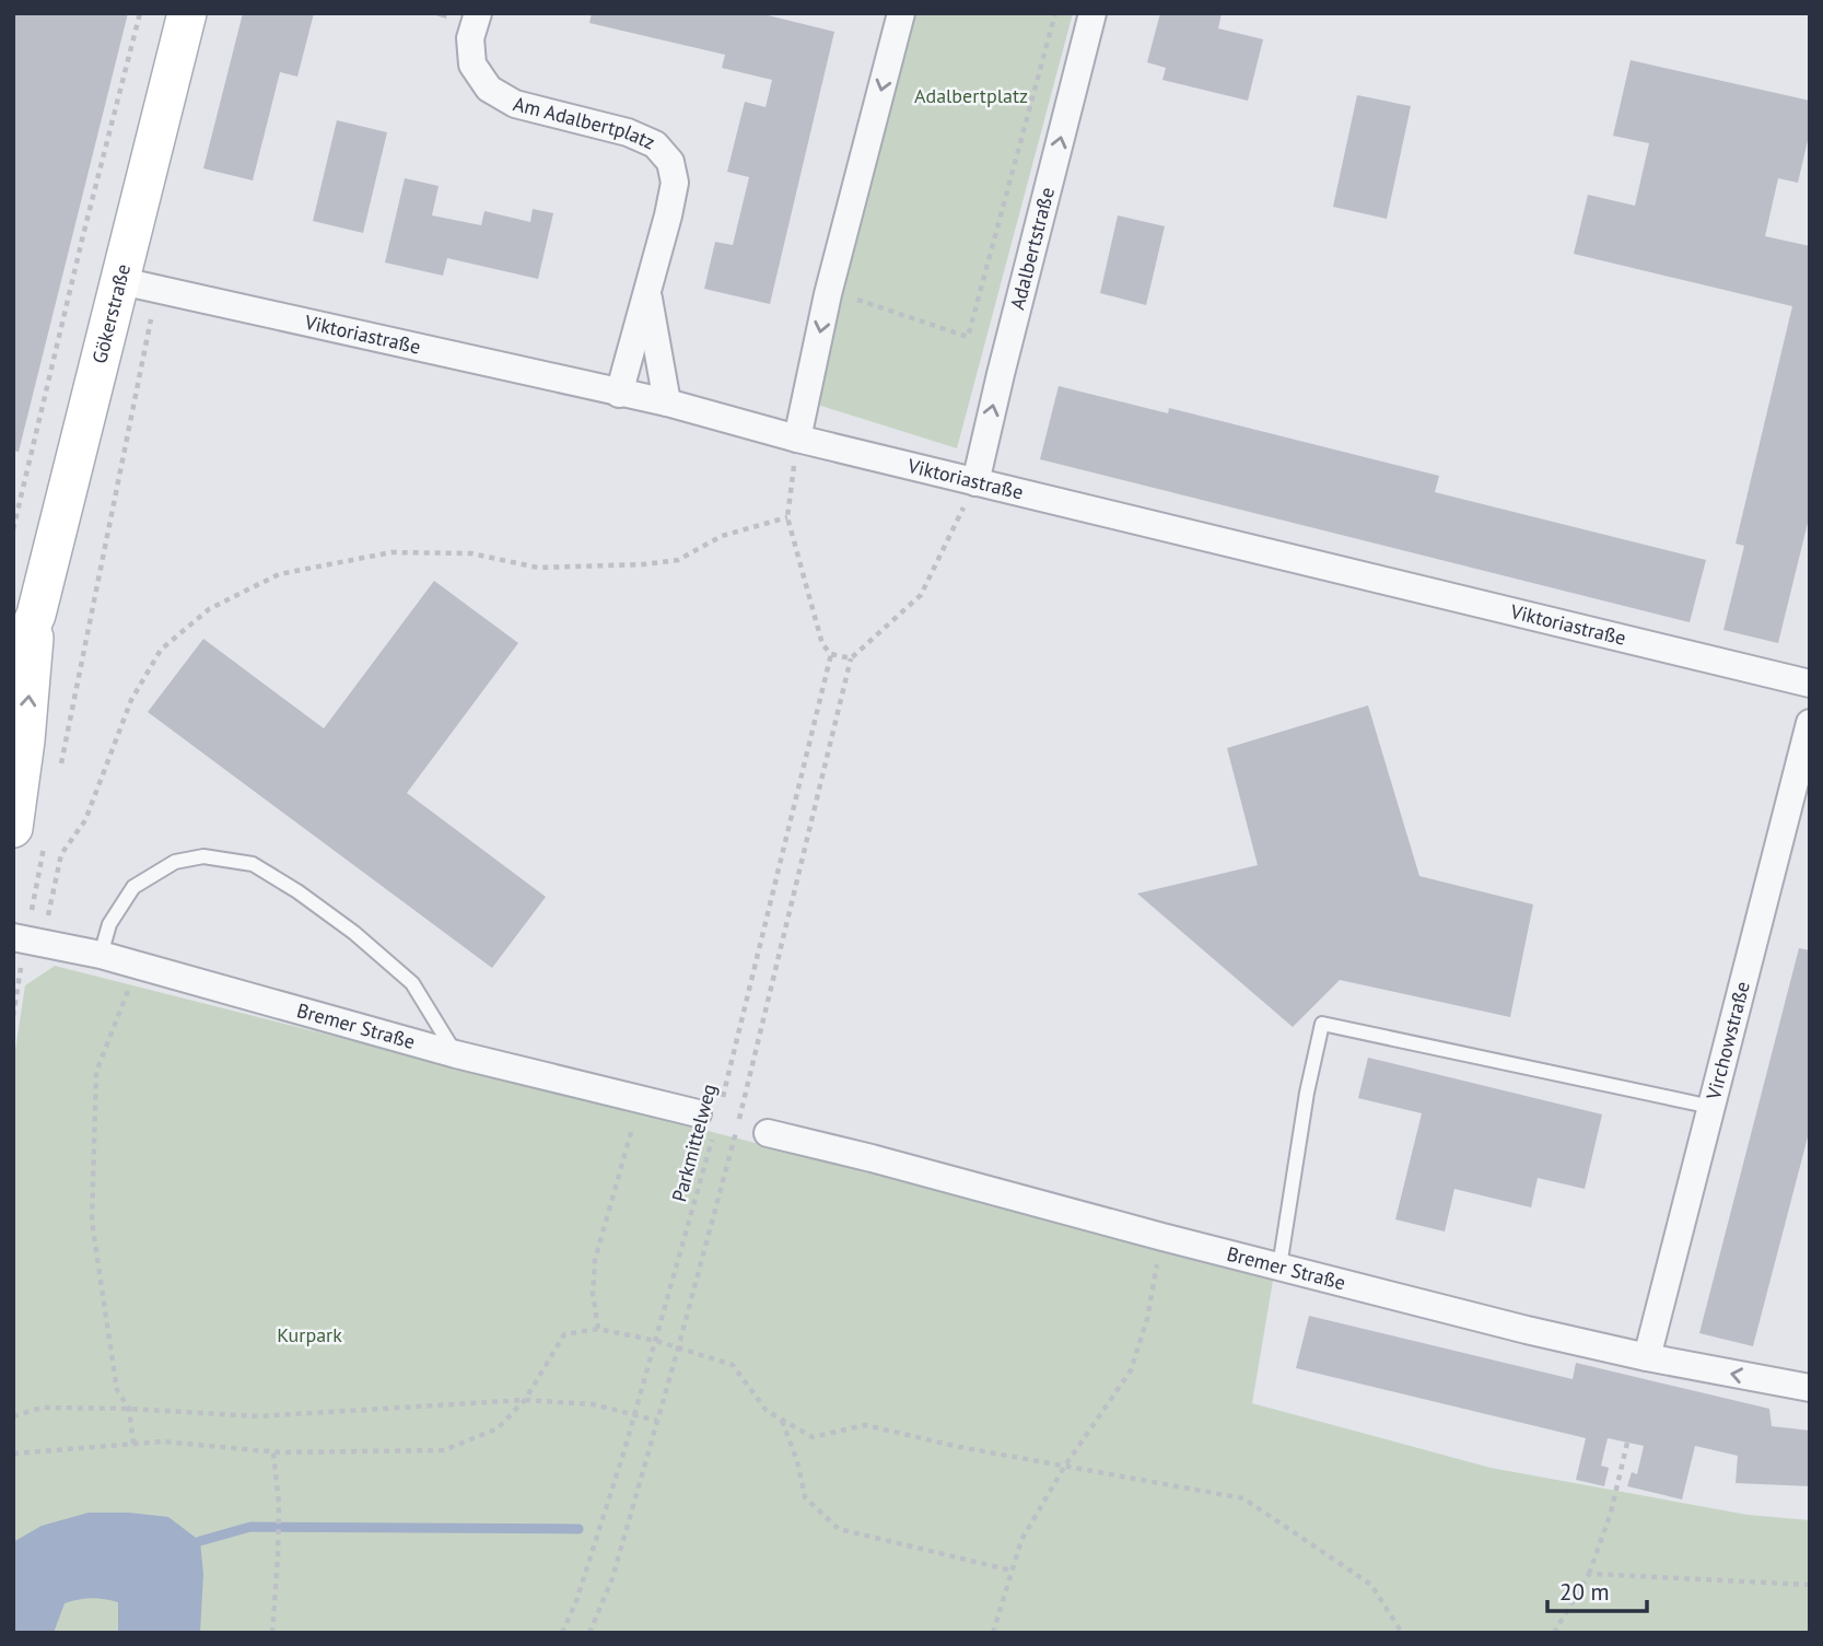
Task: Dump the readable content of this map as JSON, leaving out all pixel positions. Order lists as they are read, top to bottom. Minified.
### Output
{"streets":{"main road":["Gökerstraße"],"street":["Am Adalbertplatz","Adalbertstraße","Viktoriastraße","Bremer Straße","Virchowstraße"],"path":["Parkmittelweg"]},"crossings":[["Am Adalbertplatz","Viktoriastraße"],["Adalbertstraße","Viktoriastraße"],["Gökerstraße","Viktoriastraße"],["Bremer Straße","Virchowstraße"],["Bremer Straße","Parkmittelweg"]],"parks":["Adalbertplatz","Kurpark"],"scale_bar":"20 m"}
